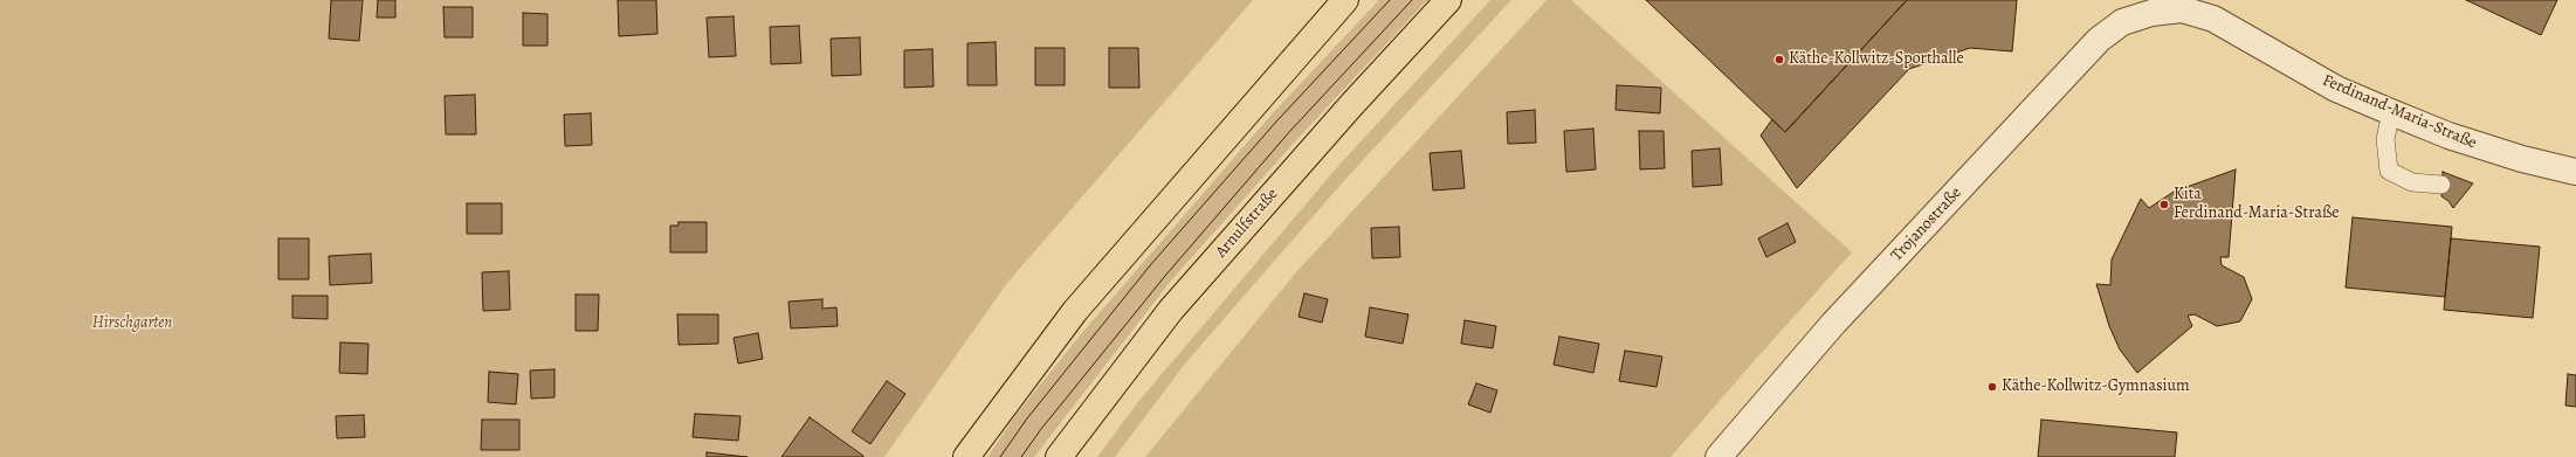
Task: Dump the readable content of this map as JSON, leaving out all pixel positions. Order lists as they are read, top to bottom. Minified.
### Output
{"streets":{"main road":["Arnulfstraße"],"street":["Ferdinand-Maria-Straße","Trojanostraße"]},"crossings":[["Ferdinand-Maria-Straße","Trojanostraße"]],"parks":["Hirschgarten"],"places":["Käthe-Kollwitz-Sporthalle","Kita Ferdinand-Maria-Straße","Käthe-Kollwitz-Gymnasium"]}
